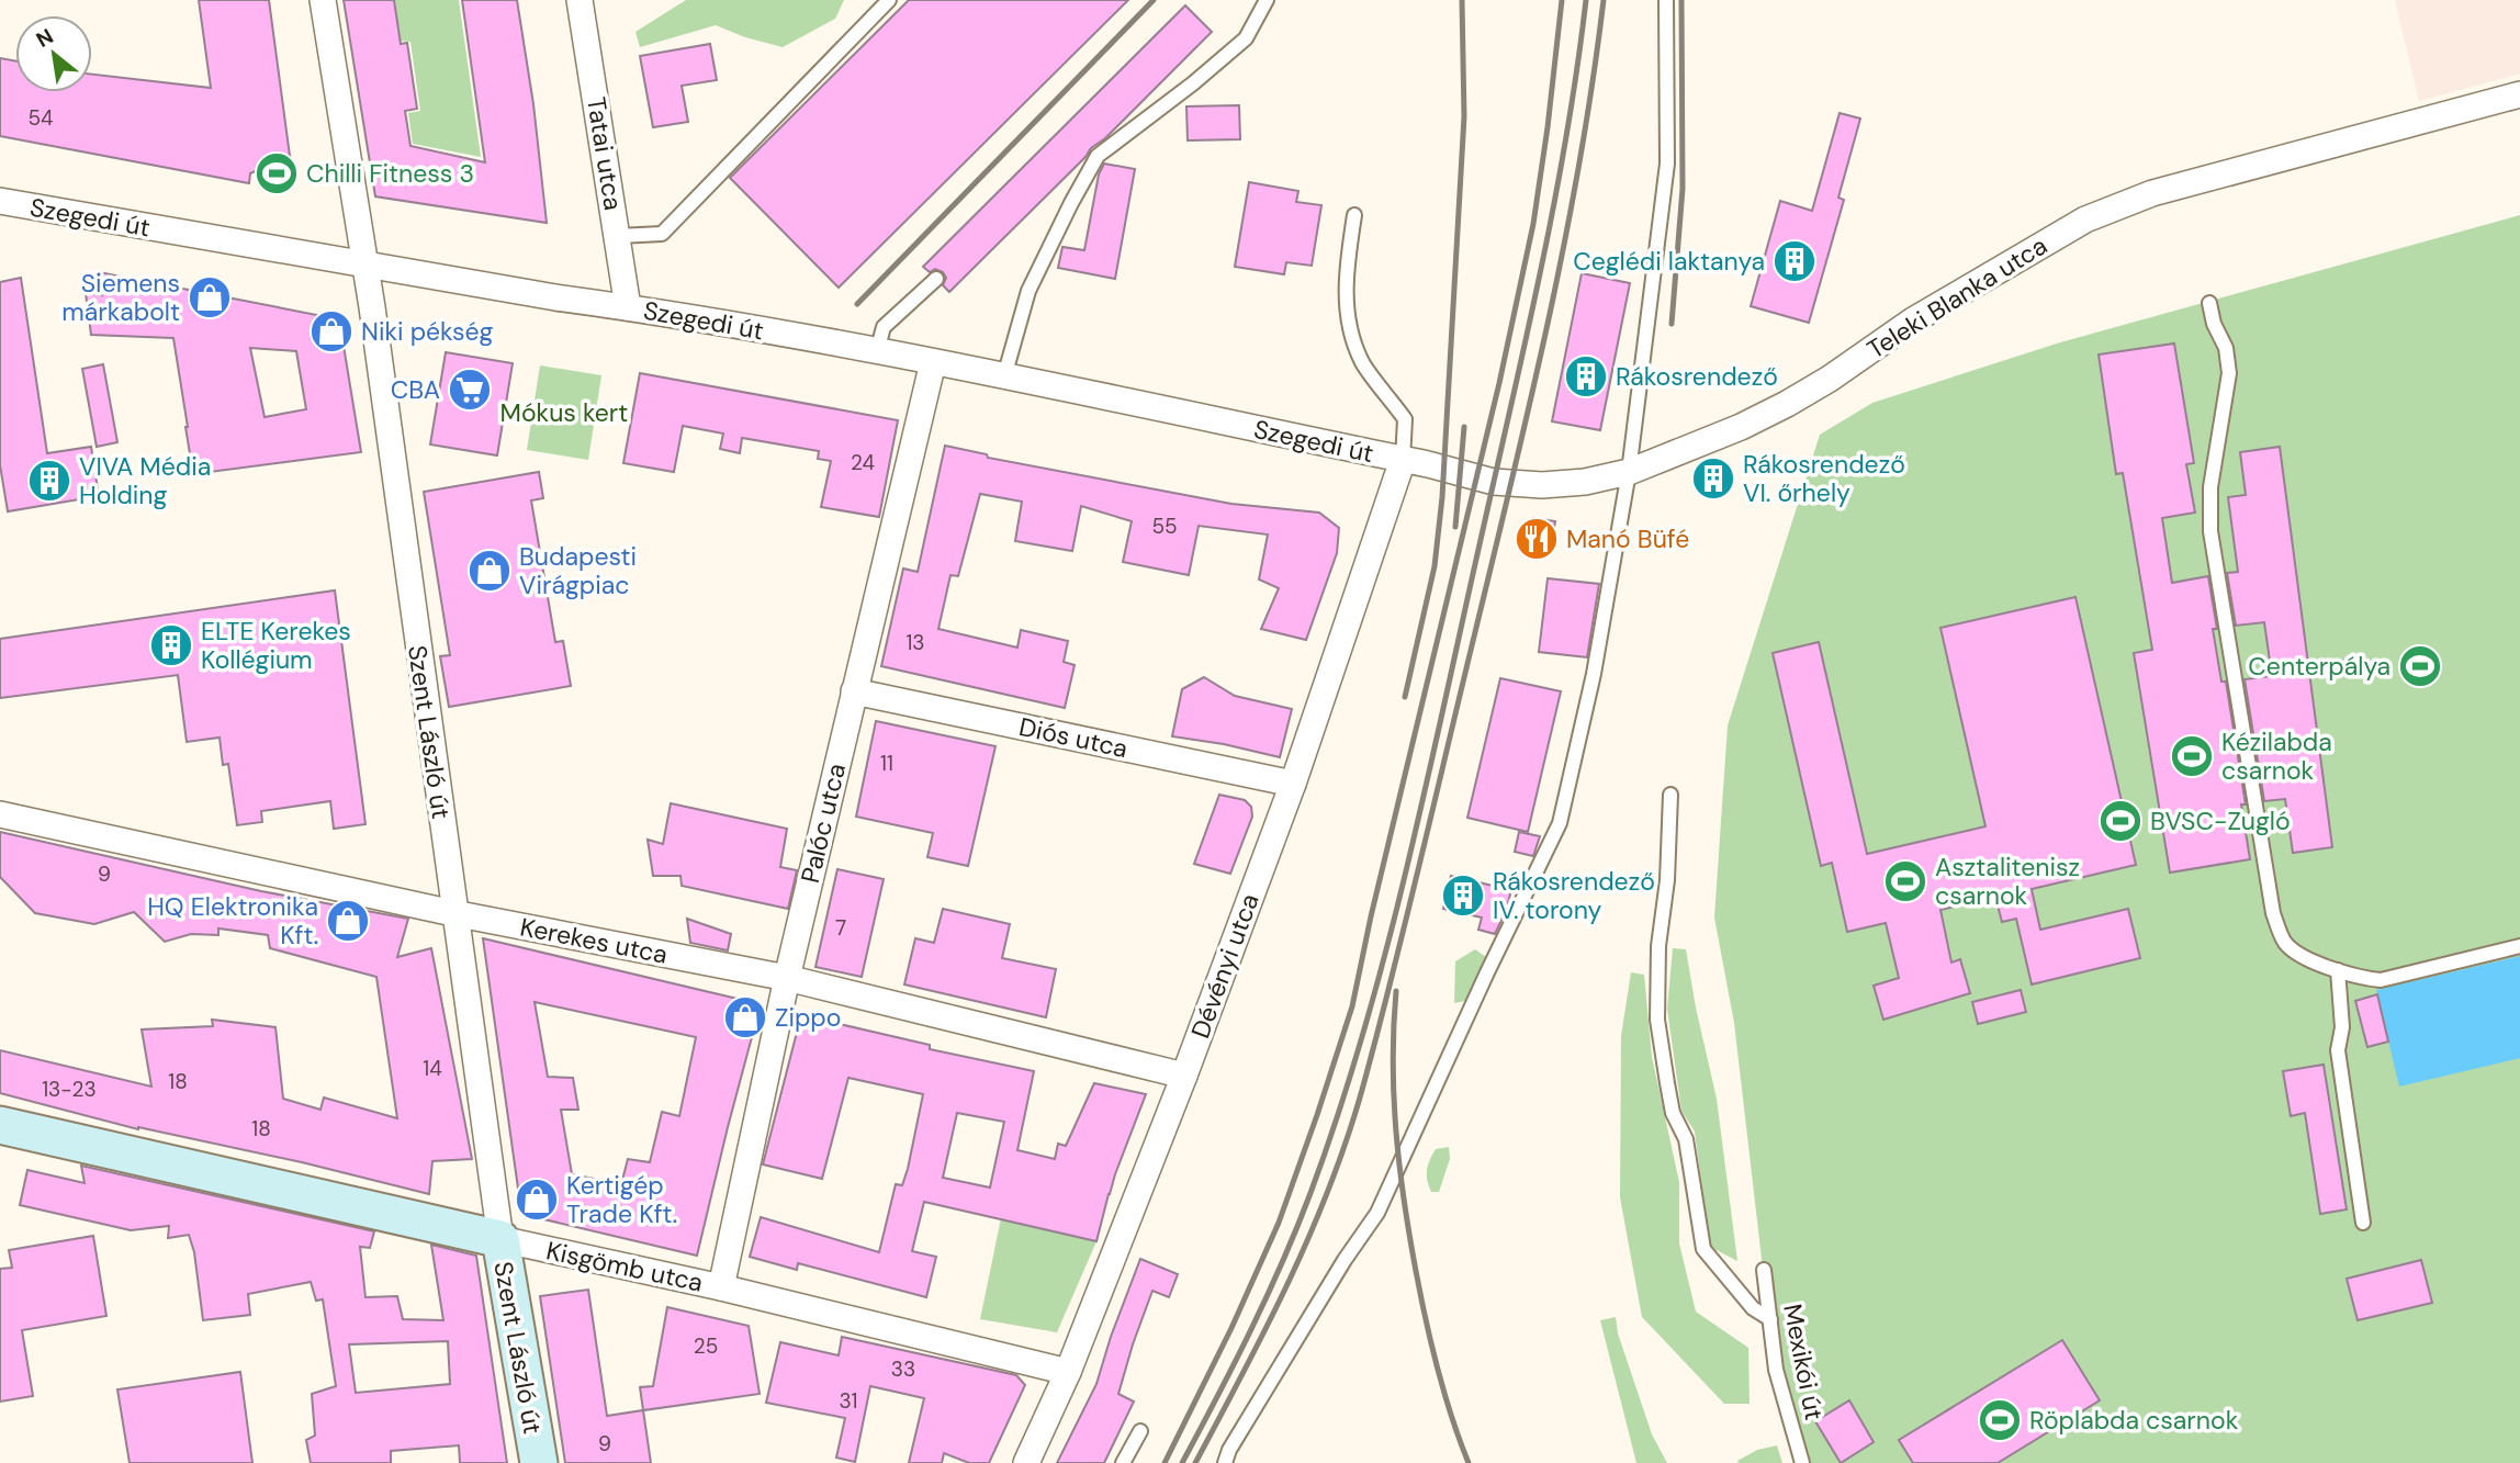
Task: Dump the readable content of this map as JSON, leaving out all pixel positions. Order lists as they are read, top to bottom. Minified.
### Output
{"streets":{"street":["Tatai utca","Szegedi út","Teleki Blanka utca","Szent László út","Diós utca","Palóc utca","Kerekes utca","Dévényi utca","Kisgömb utca"],"lane":["Mexikói út"]},"crossings":[["Tatai utca","Szegedi út"],["Szegedi út","Teleki Blanka utca"],["Szegedi út","Szent László út"],["Szegedi út","Palóc utca"],["Szegedi út","Dévényi utca"],["Teleki Blanka utca","Dévényi utca"],["Szent László út","Kerekes utca"],["Szent László út","Kisgömb utca"],["Diós utca","Palóc utca"],["Diós utca","Dévényi utca"],["Palóc utca","Kerekes utca"],["Palóc utca","Kisgömb utca"],["Kerekes utca","Dévényi utca"],["Dévényi utca","Kisgömb utca"]],"parks":["Mókus kert"],"places":{"sports":["Chilli Fitness 3","Centerpálya","Kézilabda csarnok","BVSC-Zugló","Asztalitenisz csarnok","Röplabda csarnok"],"building":["Ceglédi laktanya","Rákosrendező","Rákosrendező VI. őrhely","VIVA Média Holding","ELTE Kerekes Kollégium","Rákosrendező IV. torony"],"shop":["Siemens márkabolt","Niki pékség","Budapesti Virágpiac","HQ Elektronika Kft.","Zippo","Kertigép Trade Kft."],"supermarket":["CBA"],"restaurant":["Manó Büfé"]},"house_numbers":["54","24","55","13","11","9","7","14","18","13-23","18","25","33","31","9"],"north":"top left"}
